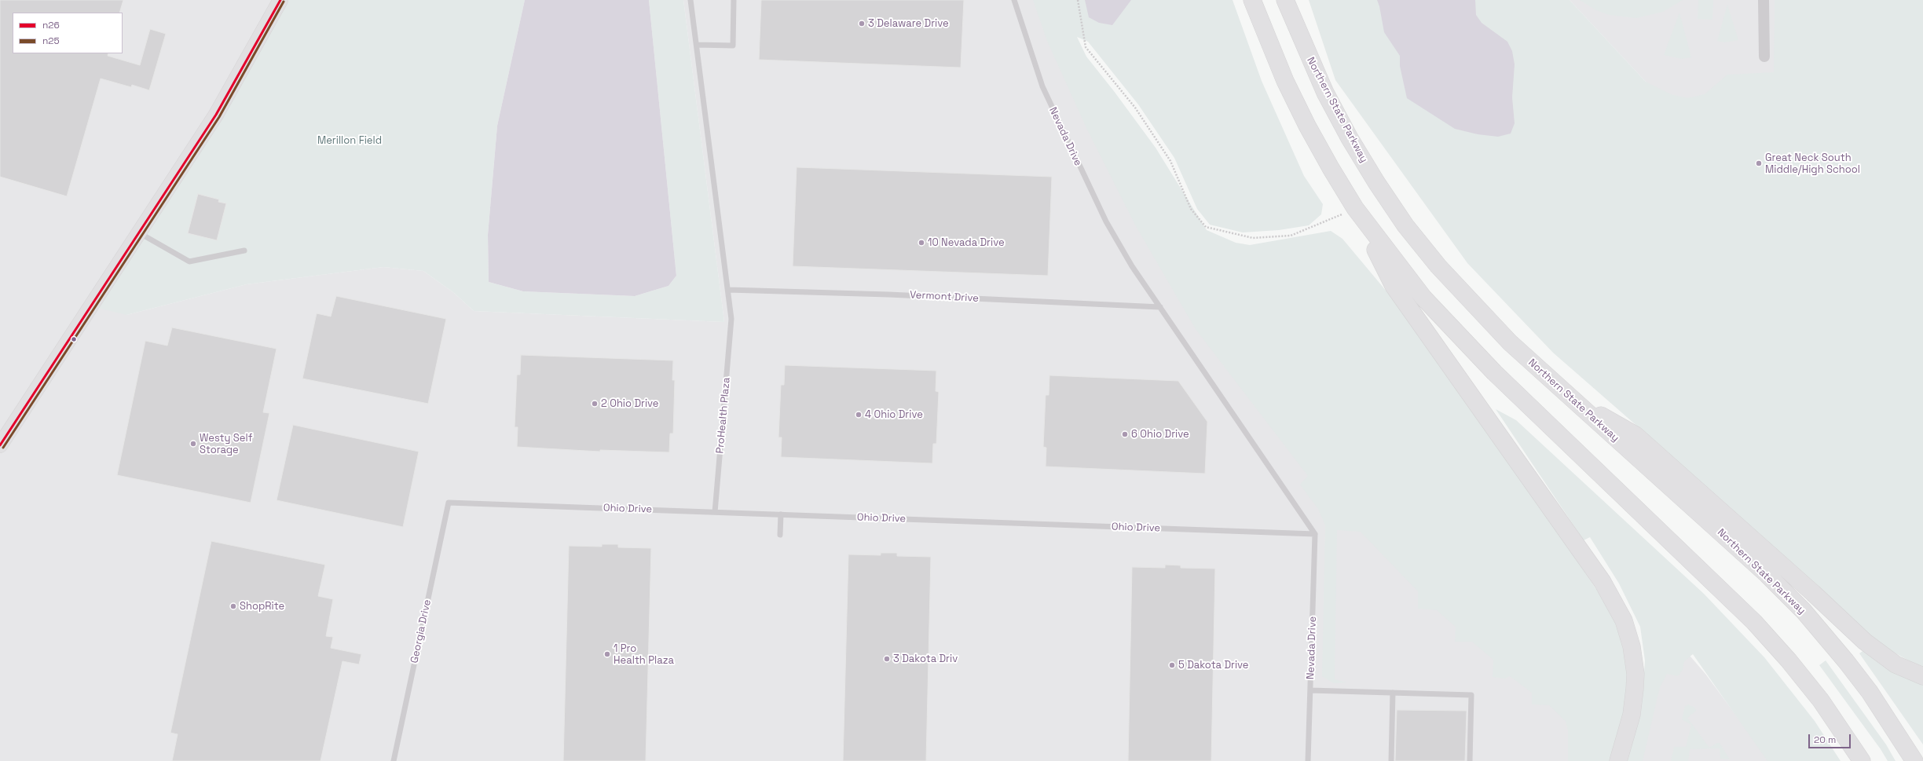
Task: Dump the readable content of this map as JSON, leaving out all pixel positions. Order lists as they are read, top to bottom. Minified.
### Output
{"streets":{"highway":["Northern State Parkway"],"lane":["Nevada Drive","Vermont Drive","ProHealth Plaza","Ohio Drive","Georgia Drive"]},"crossings":[["Nevada Drive","Vermont Drive"],["Nevada Drive","Ohio Drive"],["Vermont Drive","ProHealth Plaza"],["ProHealth Plaza","Ohio Drive"],["Ohio Drive","Georgia Drive"]],"parks":["Merillon Field"],"places":["3 Delaware Drive","Great Neck South Middle/High School","10 Nevada Drive","2 Ohio Drive","4 Ohio Drive","6 Ohio Drive","Westy Self Storage","ShopRite","1 Pro Health Plaza","3 Dakota Driv","5 Dakota Drive"],"lines":["transit line n26","transit line n25"],"legend":["n26","n25"],"scale_bar":"20 m"}
